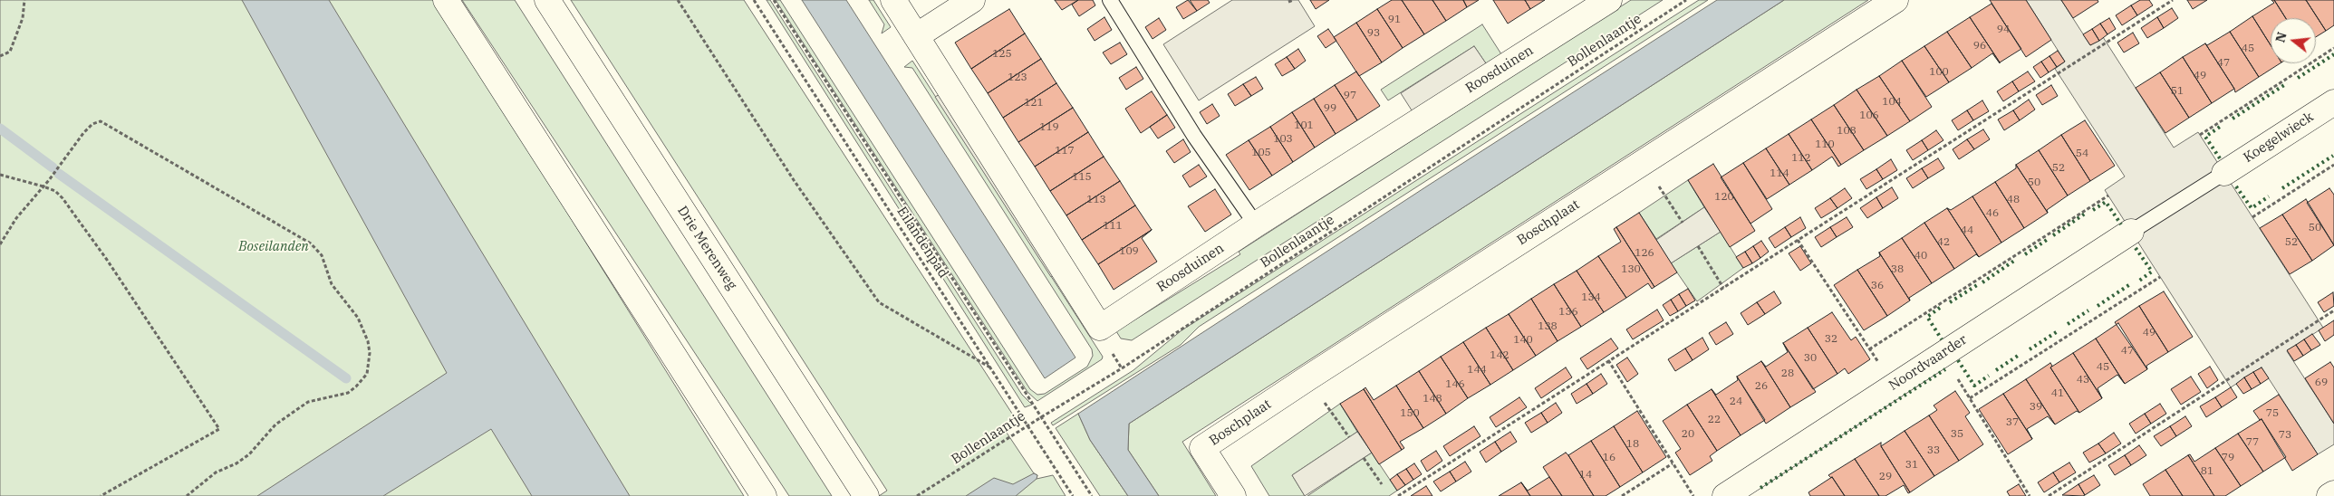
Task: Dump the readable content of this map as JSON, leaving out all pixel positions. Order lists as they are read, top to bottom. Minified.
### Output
{"streets":{"main road":["Roosduinen","Koegelwieck","Boschplaat","Drie Merenweg","Noordvaarder"],"path":["Bollenlaantje","Eilandenpad"]},"crossings":[["Bollenlaantje","Eilandenpad"]],"parks":["Boseilanden"],"house_numbers":["91","94","93","96","45","125","47","100","49","123","51","97","104","121","99","106","101","119","108","103","110","117","105","54","112","52","114","115","50","120","113","48","46","111","50","44","42","52","109","126","40","130","38","36","134","136","138","49","32","140","47","142","30","45","144","28","43","69","146","26","41","148","24","39","150","75","22","37","20","35","73","77","18","33","16","79","31","81","14","29"],"north":"left"}
